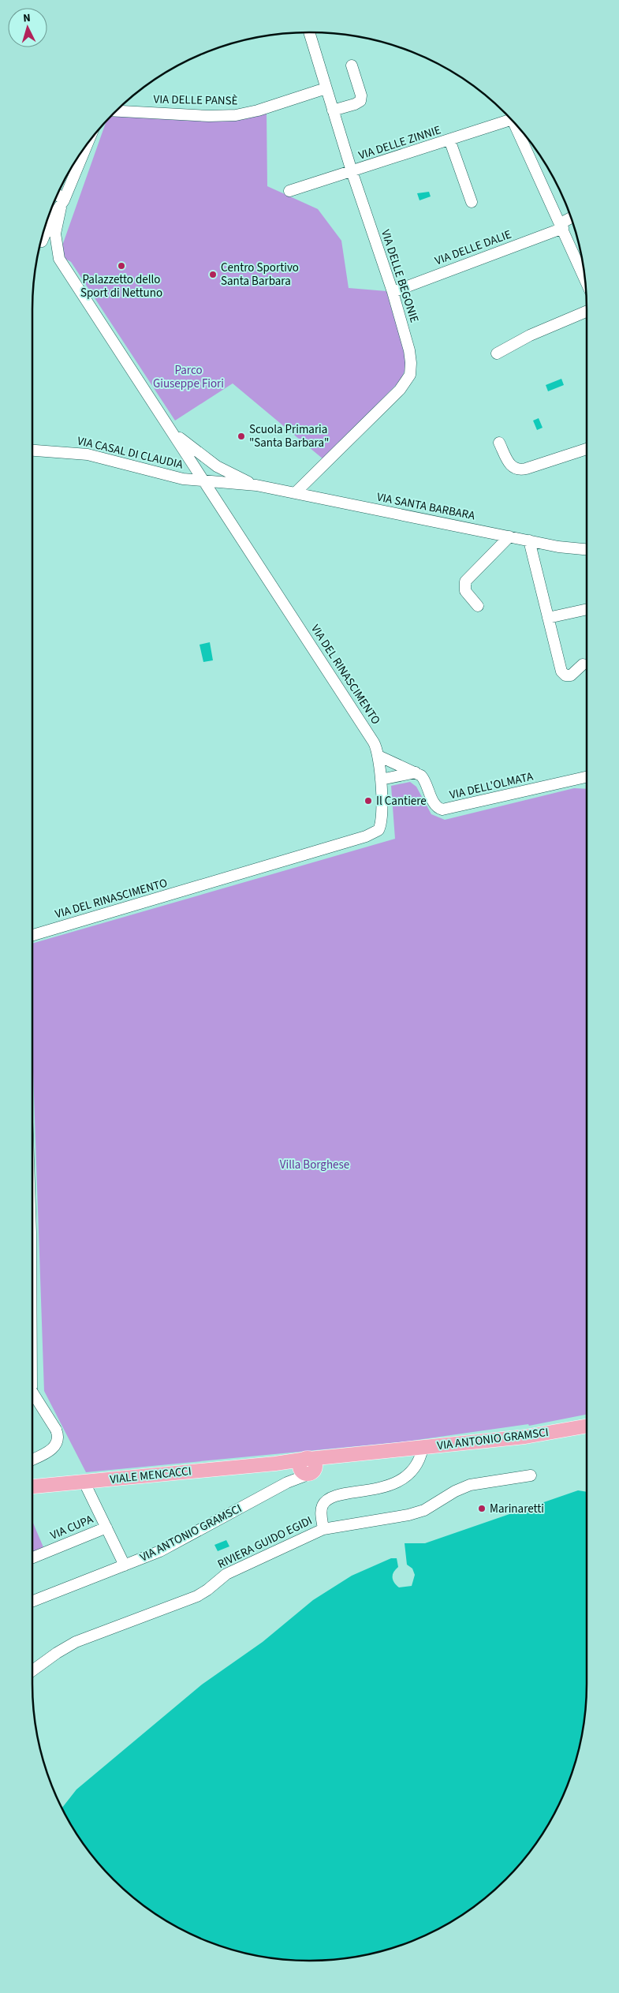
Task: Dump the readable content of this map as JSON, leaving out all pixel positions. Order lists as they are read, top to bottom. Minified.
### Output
{"streets":{"main road":["VIA ANTONIO GRAMSCI","VIALE MENCACCI"],"street":["VIA DELLE PANSÈ","VIA DELLE ZINNIE","VIA DELLE DALIE","VIA DELLE BEGONIE","VIA CASAL DI CLAUDIA","VIA SANTA BARBARA","VIA DEL RINASCIMENTO","VIA DELL'OLMATA","VIA CUPA","RIVIERA GUIDO EGIDI"]},"crossings":[["VIA DELLE PANSÈ","VIA DELLE BEGONIE"],["VIA DELLE ZINNIE","VIA DELLE BEGONIE"],["VIA DELLE DALIE","VIA DELLE BEGONIE"],["VIA DELLE BEGONIE","VIA SANTA BARBARA"],["VIA CASAL DI CLAUDIA","VIA SANTA BARBARA"],["VIA CASAL DI CLAUDIA","VIA DEL RINASCIMENTO"],["VIA SANTA BARBARA","VIA DEL RINASCIMENTO"],["VIA ANTONIO GRAMSCI","VIALE MENCACCI"],["VIA ANTONIO GRAMSCI","RIVIERA GUIDO EGIDI"]],"parks":["Parco Giuseppe Fiori","Villa Borghese"],"places":["Palazzetto dello Sport di Nettuno","Centro Sportivo Santa Barbara","Scuola Primaria \"Santa Barbara\"","Il Cantiere","Marinaretti"],"north":"top"}
